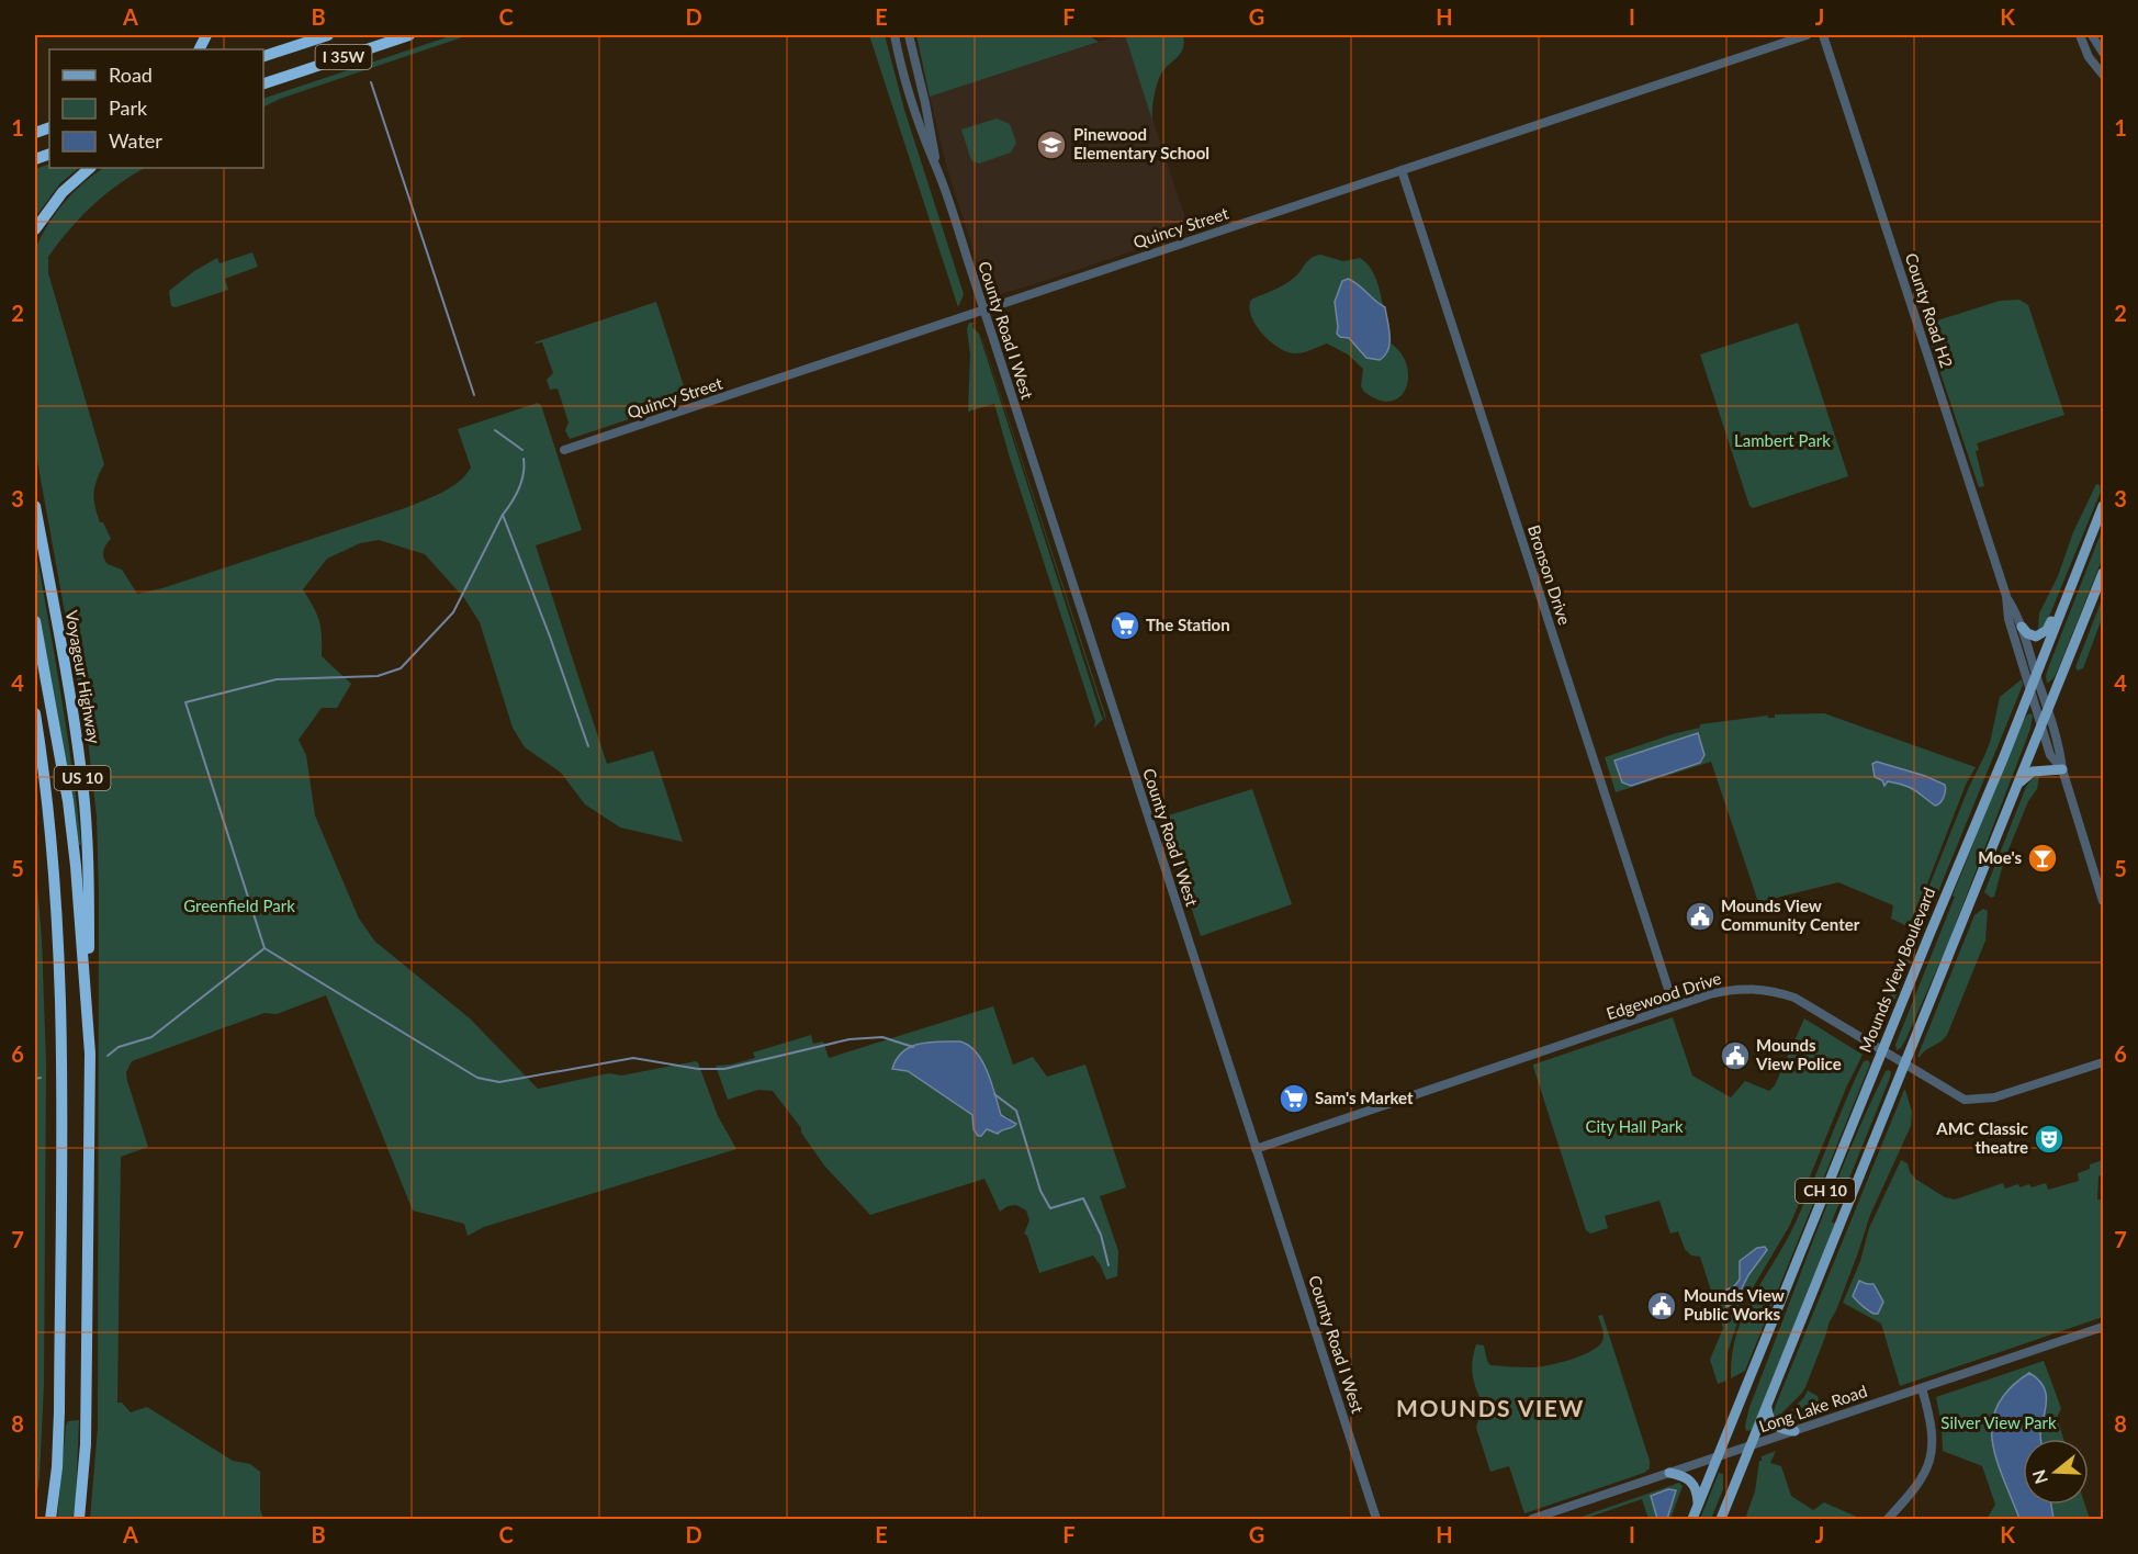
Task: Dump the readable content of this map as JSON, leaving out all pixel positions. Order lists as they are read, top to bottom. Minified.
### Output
{"streets":{"highway":["I 35W","Voyageur Highway","US 10"],"main road":["Mounds View Boulevard","CH 10"],"street":["Quincy Street","County Road H2","County Road I West","Bronson Drive","Edgewood Drive","Long Lake Road"]},"crossings":[["Quincy Street","County Road I West"],["Quincy Street","Bronson Drive"],["County Road H2","Mounds View Boulevard"],["County Road H2","CH 10"],["County Road I West","Edgewood Drive"],["Voyageur Highway","US 10"],["Mounds View Boulevard","Edgewood Drive"],["Mounds View Boulevard","Long Lake Road"],["Edgewood Drive","CH 10"],["CH 10","Long Lake Road"]],"districts":["MOUNDS VIEW"],"parks":["Lambert Park","Greenfield Park","City Hall Park","Silver View Park"],"places":{"school or university":["Pinewood Elementary School"],"supermarket":["The Station","Sam's Market"],"bar":["Moe's"],"public building":["Mounds View Community Center","Mounds View Police","Mounds View Public Works"],"theatre":["AMC Classic theatre"]},"legend":["Road","Park","Water"],"north":"left","grid":{"columns":["A","B","C","D","E","F","G","H","I","J","K"],"rows":["1","2","3","4","5","6","7","8"]}}
